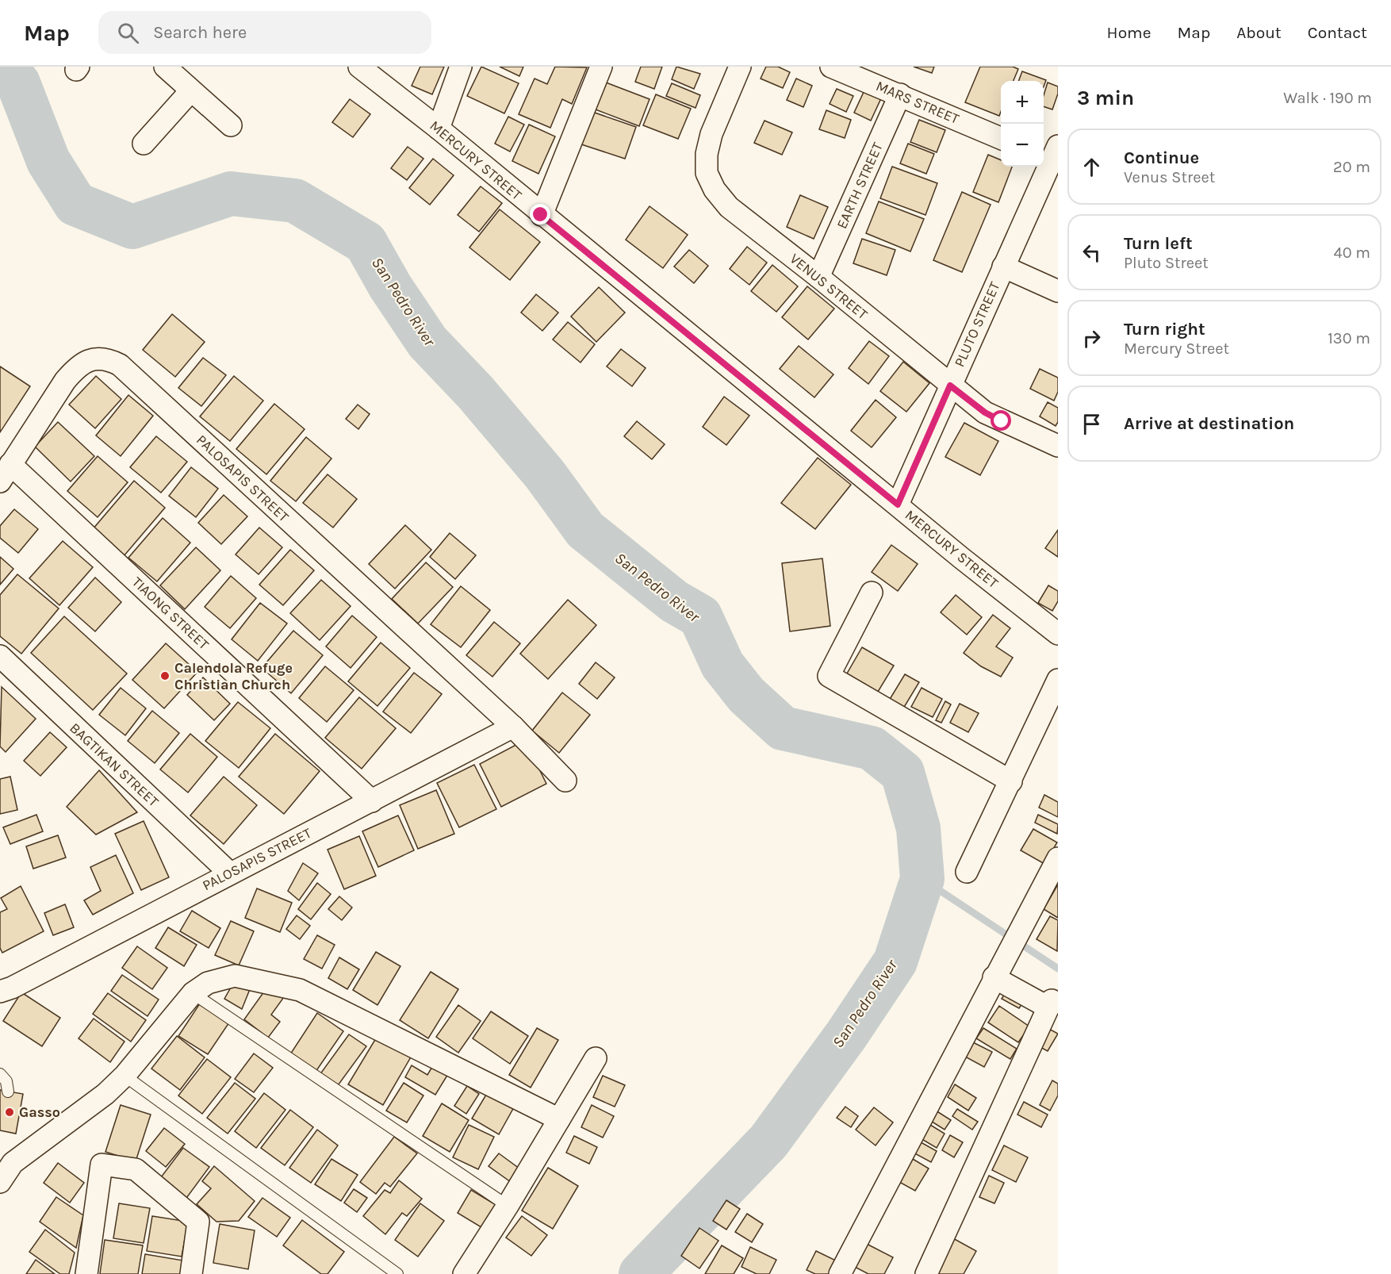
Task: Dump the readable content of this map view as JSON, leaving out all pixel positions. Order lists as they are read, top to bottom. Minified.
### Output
{"streets":{"street":["MARS STREET","MERCURY STREET","EARTH STREET","VENUS STREET","PLUTO STREET","PALOSAPIS STREET","TIAONG STREET","BAGTIKAN STREET"]},"crossings":[["MARS STREET","EARTH STREET"],["MERCURY STREET","PLUTO STREET"],["EARTH STREET","VENUS STREET"],["VENUS STREET","PLUTO STREET"],["PALOSAPIS STREET","TIAONG STREET"],["PALOSAPIS STREET","BAGTIKAN STREET"]],"water":["San Pedro River"],"places":["Calendola Refuge Christian Church","Gasso"],"page":{"header":"Map","search":"Search here","nav":["Home","Map","About","Contact"],"heading":["3 min","Walk · 190 m"],"map_buttons":["+","−"],"list":[["Continue","Venus Street","20 m"],["Turn left","Pluto Street","40 m"],["Turn right","Mercury Street","130 m"],"Arrive at destination"]}}
